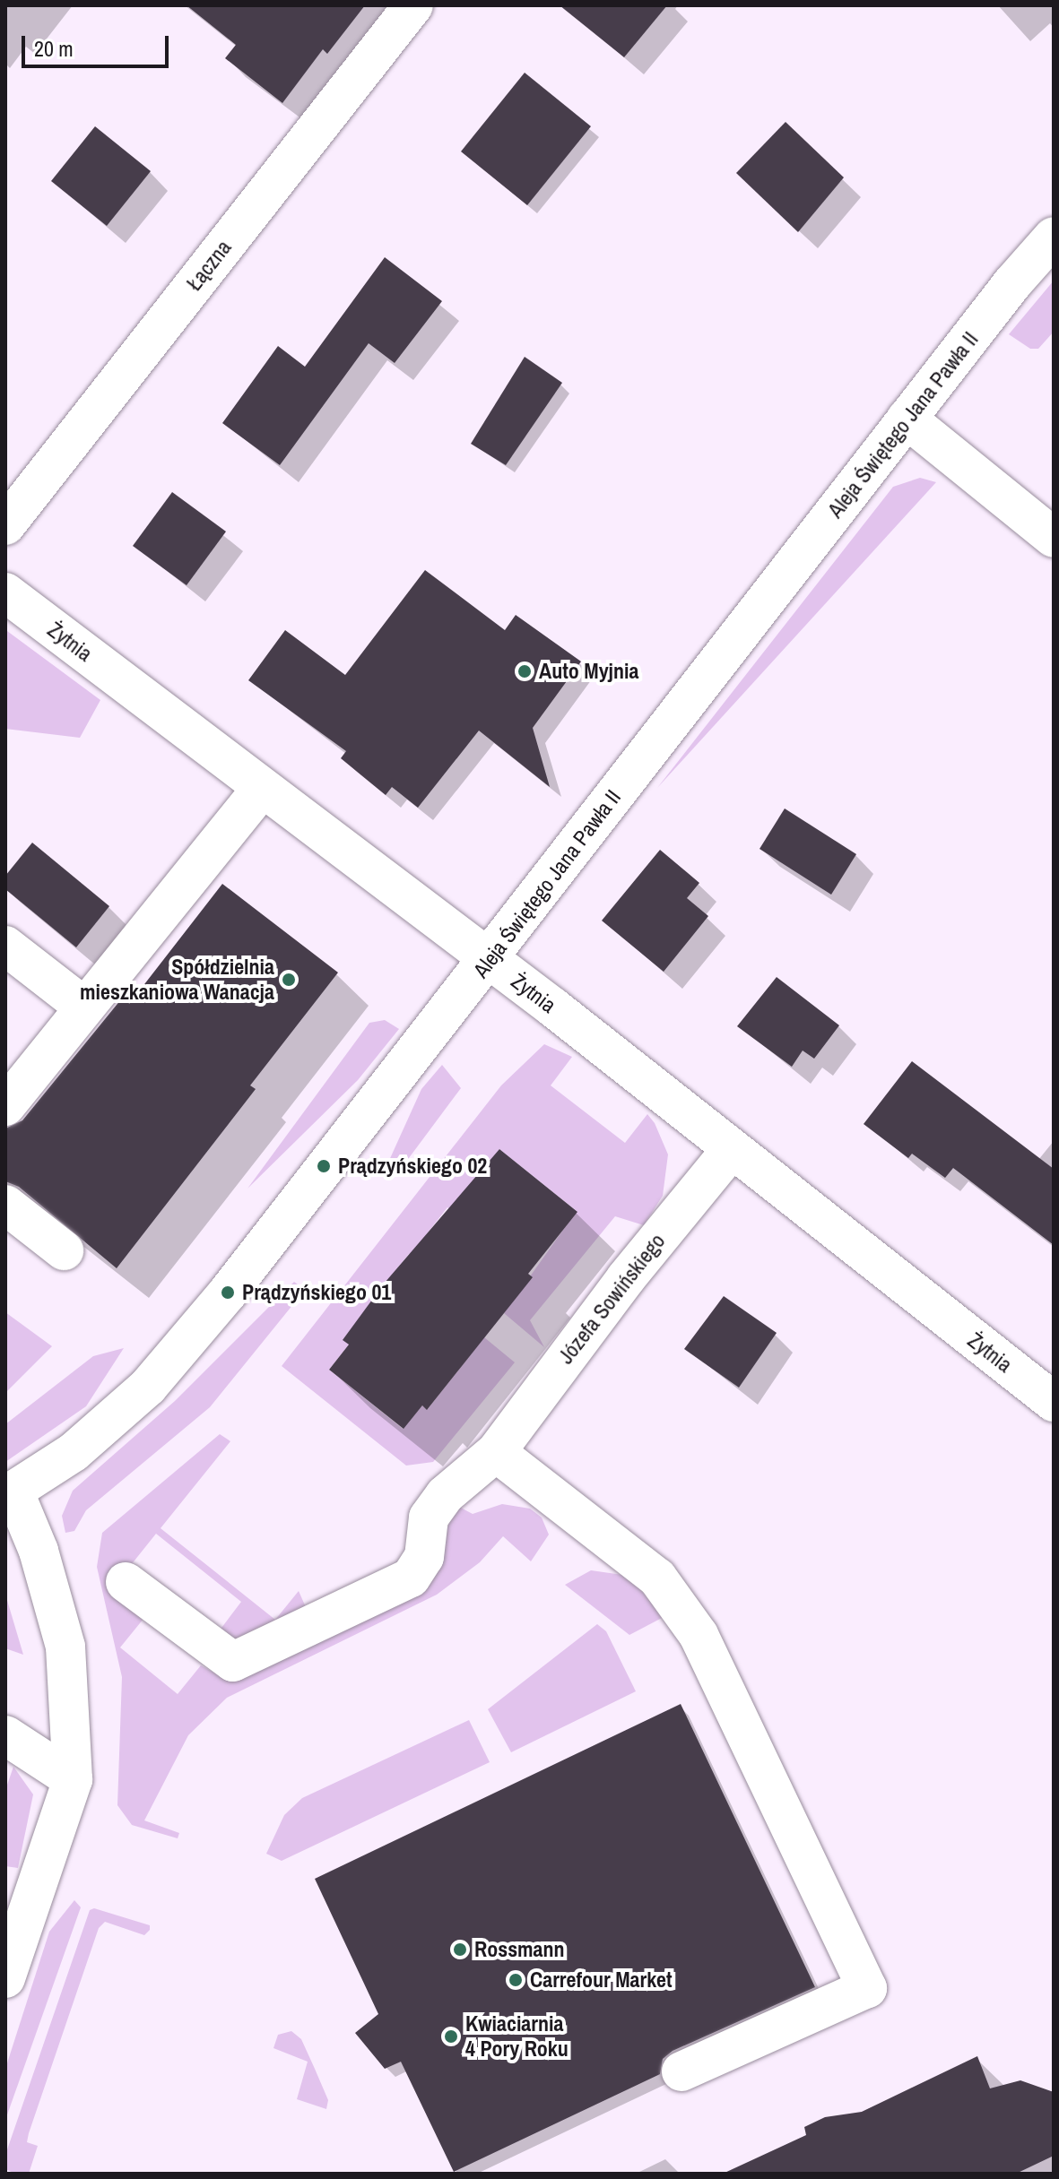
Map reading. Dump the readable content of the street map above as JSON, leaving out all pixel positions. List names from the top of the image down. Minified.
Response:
{"streets":{"street":["Łączna","Aleja Świętego Jana Pawła II","Żytnia","Józefa Sowińskiego"]},"crossings":[["Aleja Świętego Jana Pawła II","Żytnia"],["Żytnia","Józefa Sowińskiego"]],"places":["Auto Myjnia","Spółdzielnia mieszkaniowa Wanacja","Prądzyńskiego 02","Prądzyńskiego 01","Rossmann","Carrefour Market","Kwiaciarnia 4 Pory Roku"],"scale_bar":"20 m"}
